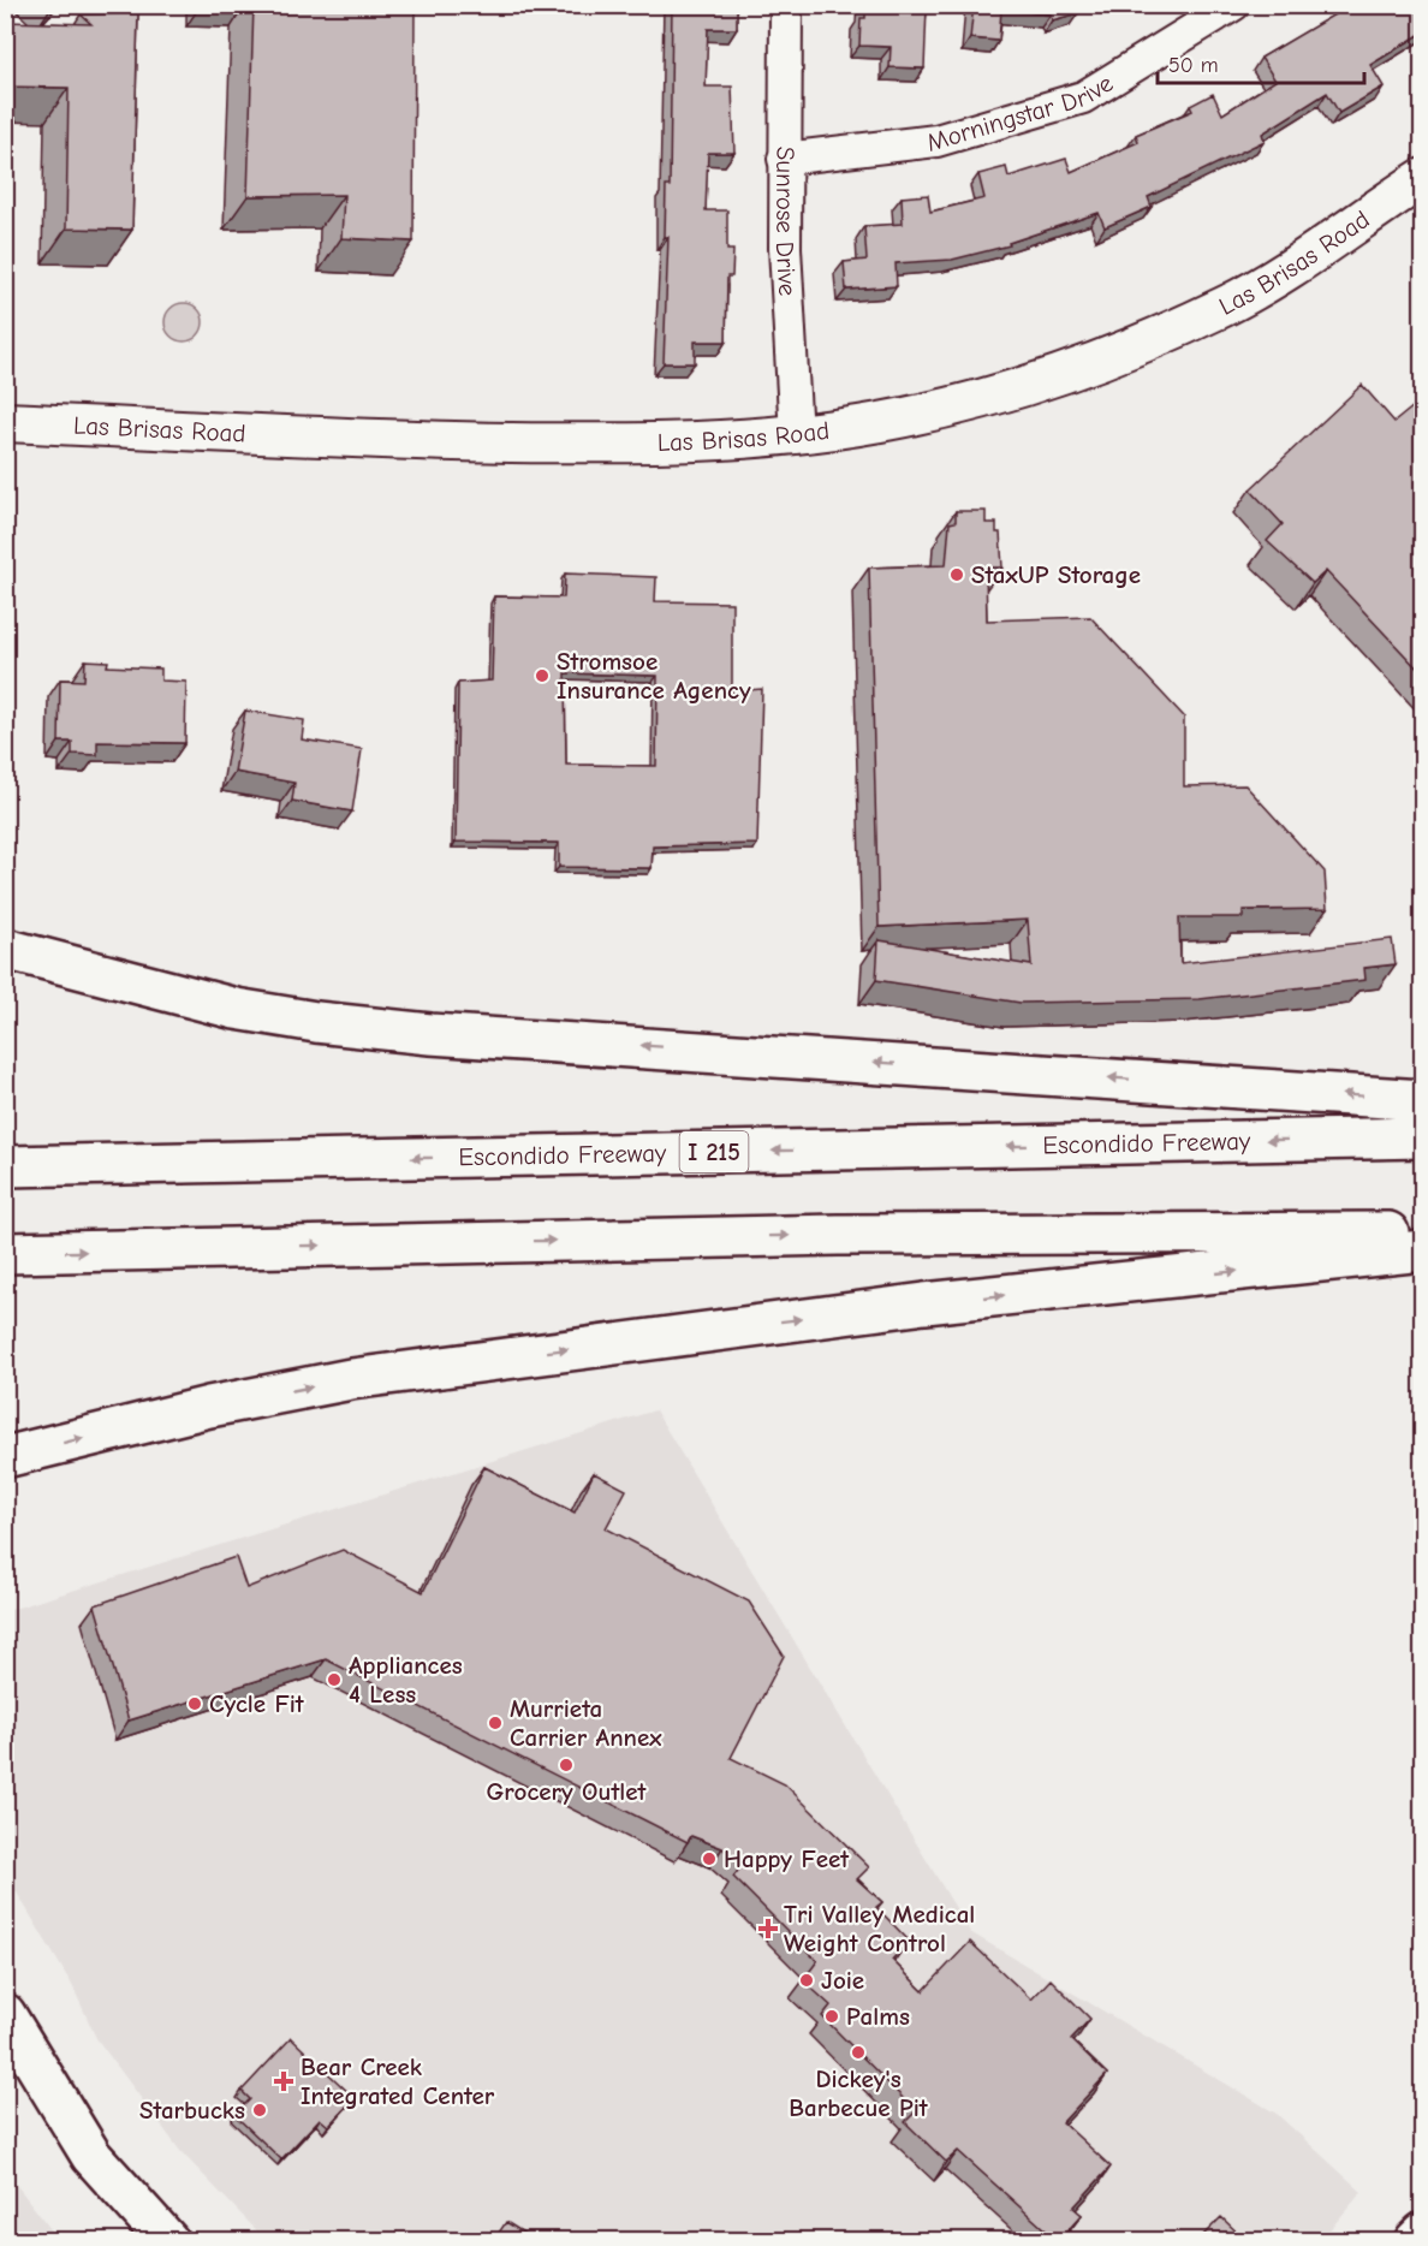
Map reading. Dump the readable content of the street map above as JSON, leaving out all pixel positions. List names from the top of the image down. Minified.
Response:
{"streets":{"main road":["Escondido Freeway","I 215"],"street":["Morningstar Drive","Sunrose Drive","Las Brisas Road"]},"crossings":[["Morningstar Drive","Sunrose Drive"],["Sunrose Drive","Las Brisas Road"]],"places":{"other":["StaxUP Storage","Stromsoe Insurance Agency","Appliances 4 Less","Cycle Fit","Murrieta Carrier Annex","Grocery Outlet","Happy Feet","Joie","Palms","Dickey's Barbecue Pit","Starbucks"],"health":["Tri Valley Medical Weight Control","Bear Creek Integrated Center"]},"scale_bar":"50 m"}
